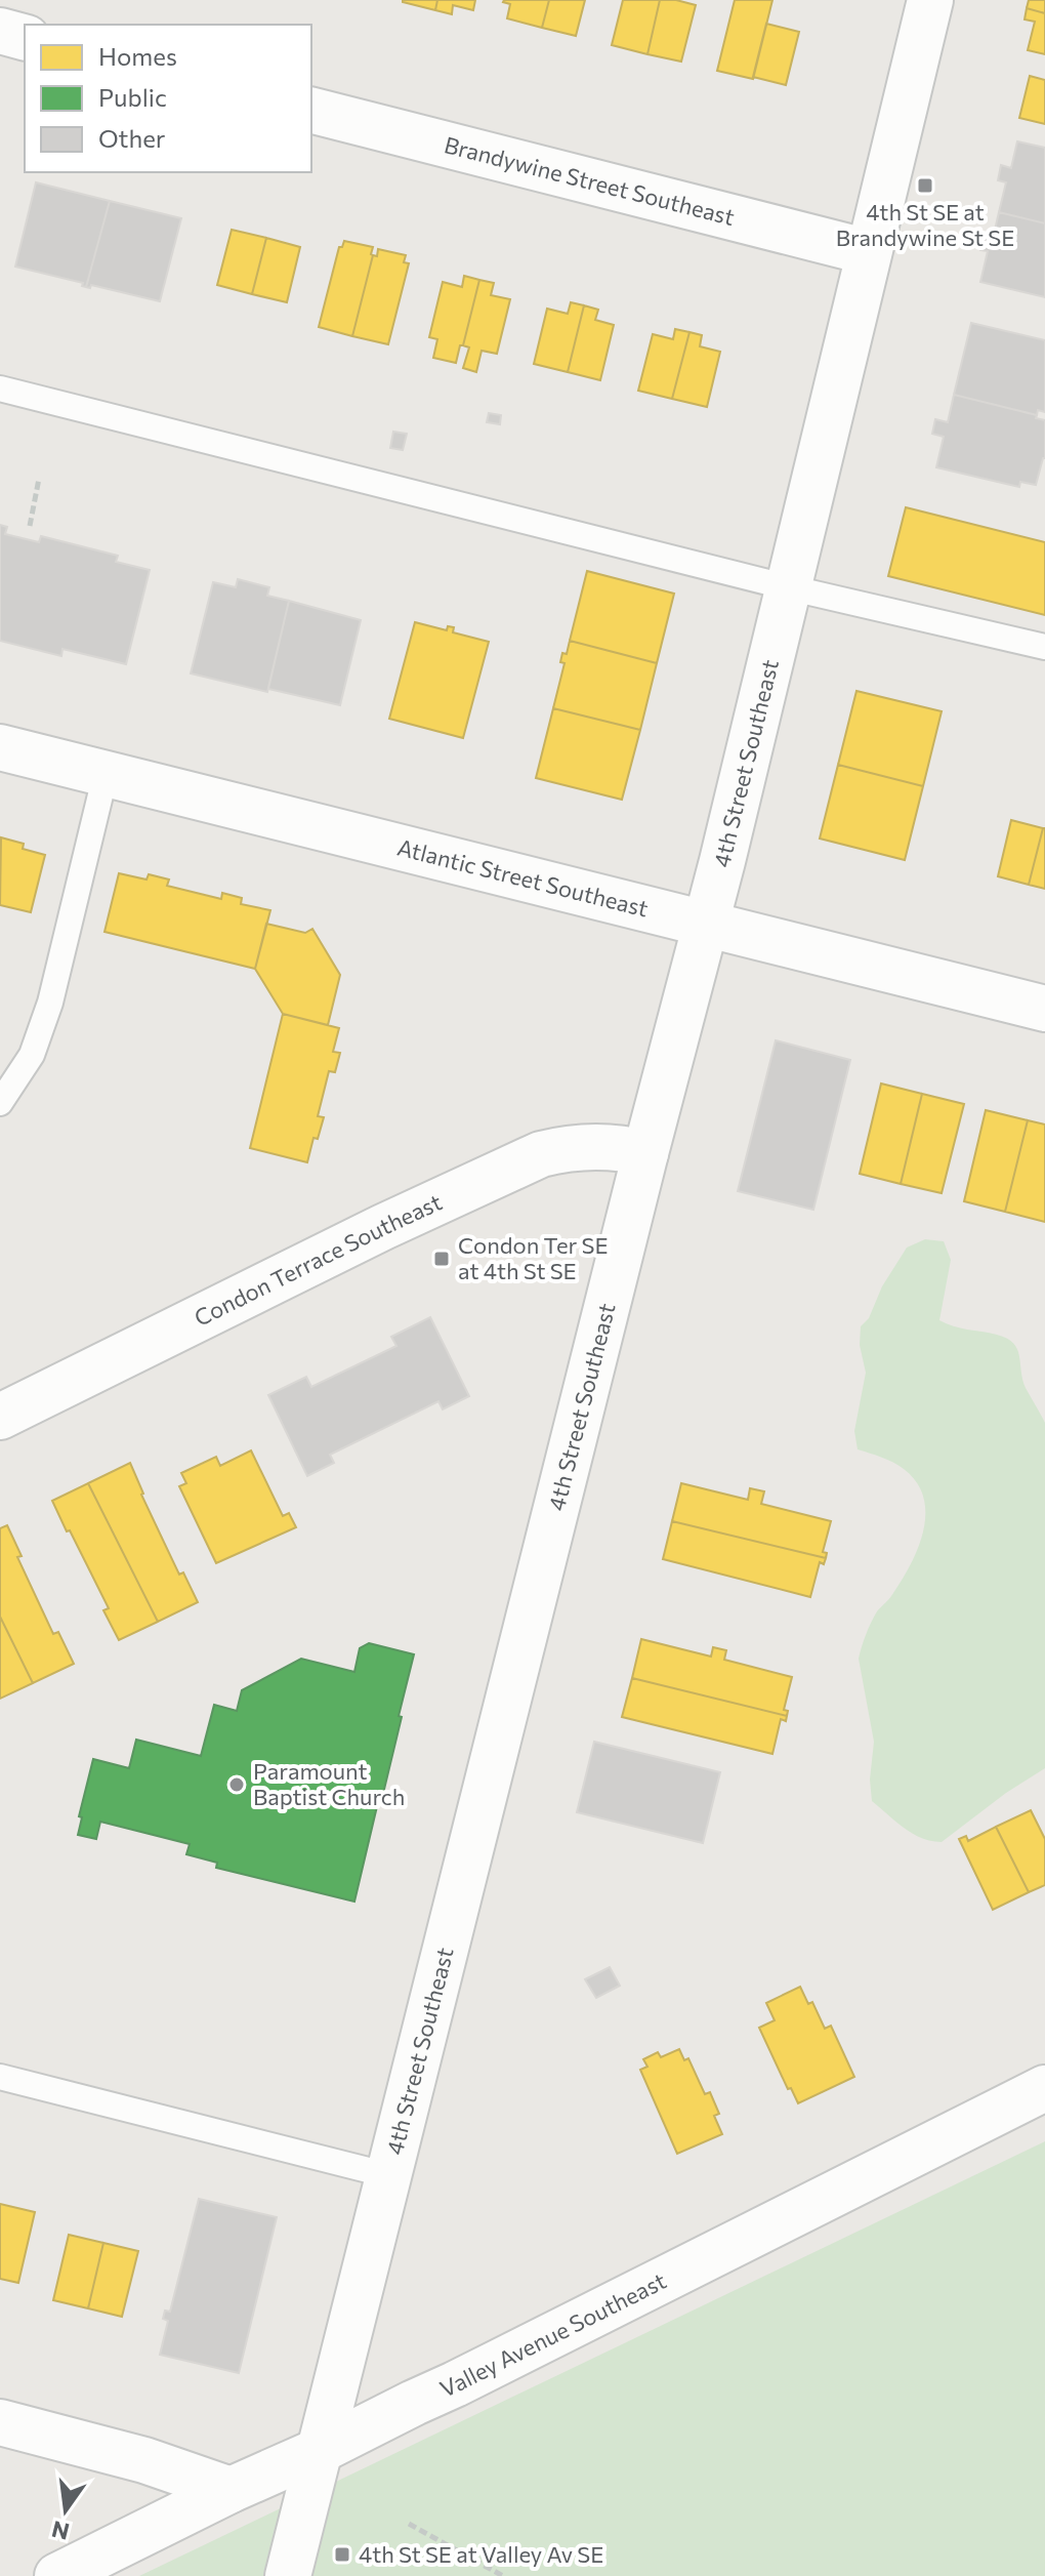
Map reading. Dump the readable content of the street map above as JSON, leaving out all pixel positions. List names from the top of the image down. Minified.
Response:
{"streets":{"street":["Brandywine Street Southeast","4th Street Southeast","Atlantic Street Southeast","Condon Terrace Southeast","Valley Avenue Southeast"]},"crossings":[["Brandywine Street Southeast","4th Street Southeast"],["4th Street Southeast","Atlantic Street Southeast"],["4th Street Southeast","Condon Terrace Southeast"],["4th Street Southeast","Valley Avenue Southeast"]],"places":{"transit":["4th St SE at Brandywine St SE","Condon Ter SE at 4th St SE","4th St SE at Valley Av SE"],"other":["Paramount Baptist Church"]},"legend":["Homes","Public","Other"],"north":"bottom"}
